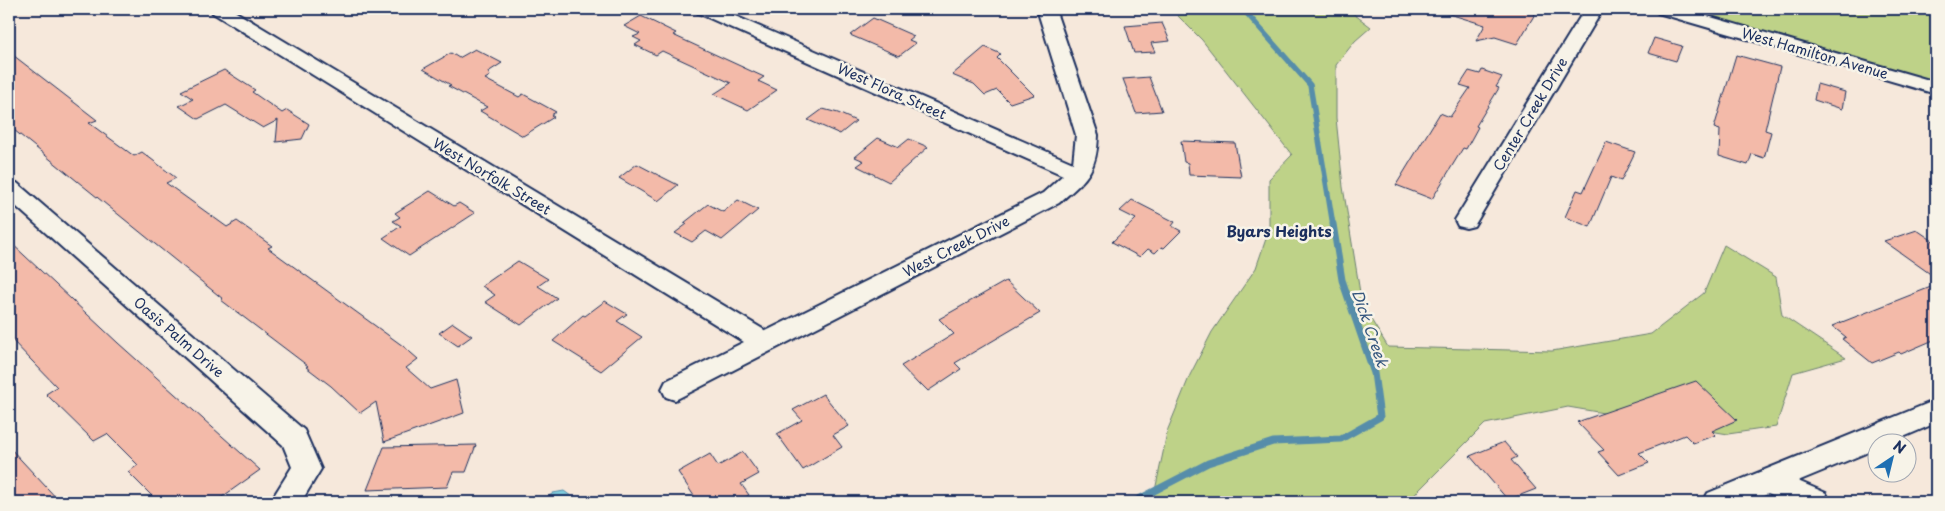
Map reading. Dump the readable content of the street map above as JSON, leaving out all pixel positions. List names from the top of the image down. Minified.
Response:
{"streets":{"street":["West Hamilton Avenue","West Flora Street","Center Creek Drive","West Norfolk Street","West Creek Drive","Oasis Palm Drive"]},"crossings":[["West Flora Street","West Creek Drive"],["West Norfolk Street","West Creek Drive"]],"districts":["Byars Heights"],"water":["Dick Creek"],"north":"top right"}
